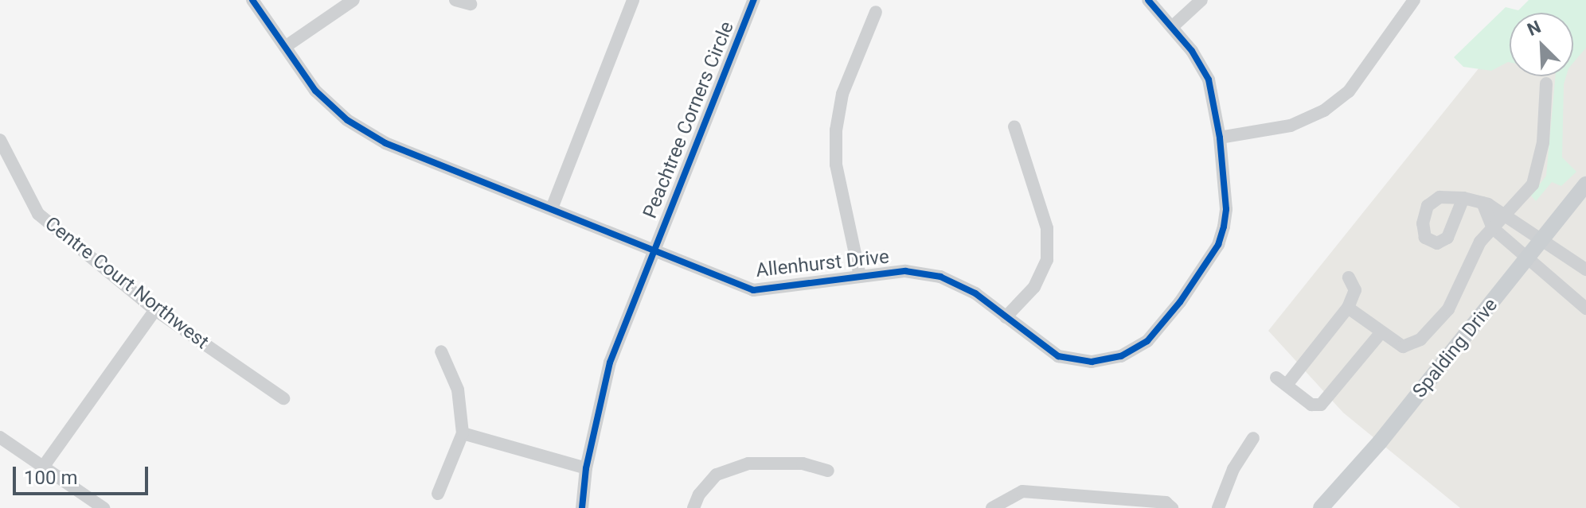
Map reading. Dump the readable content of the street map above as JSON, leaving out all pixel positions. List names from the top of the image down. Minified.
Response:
{"streets":{"main road":["Spalding Drive"],"street":["Peachtree Corners Circle","Allenhurst Drive","Centre Court Northwest"]},"crossings":[["Peachtree Corners Circle","Allenhurst Drive"]],"scale_bar":"100 m","north":"top left"}
